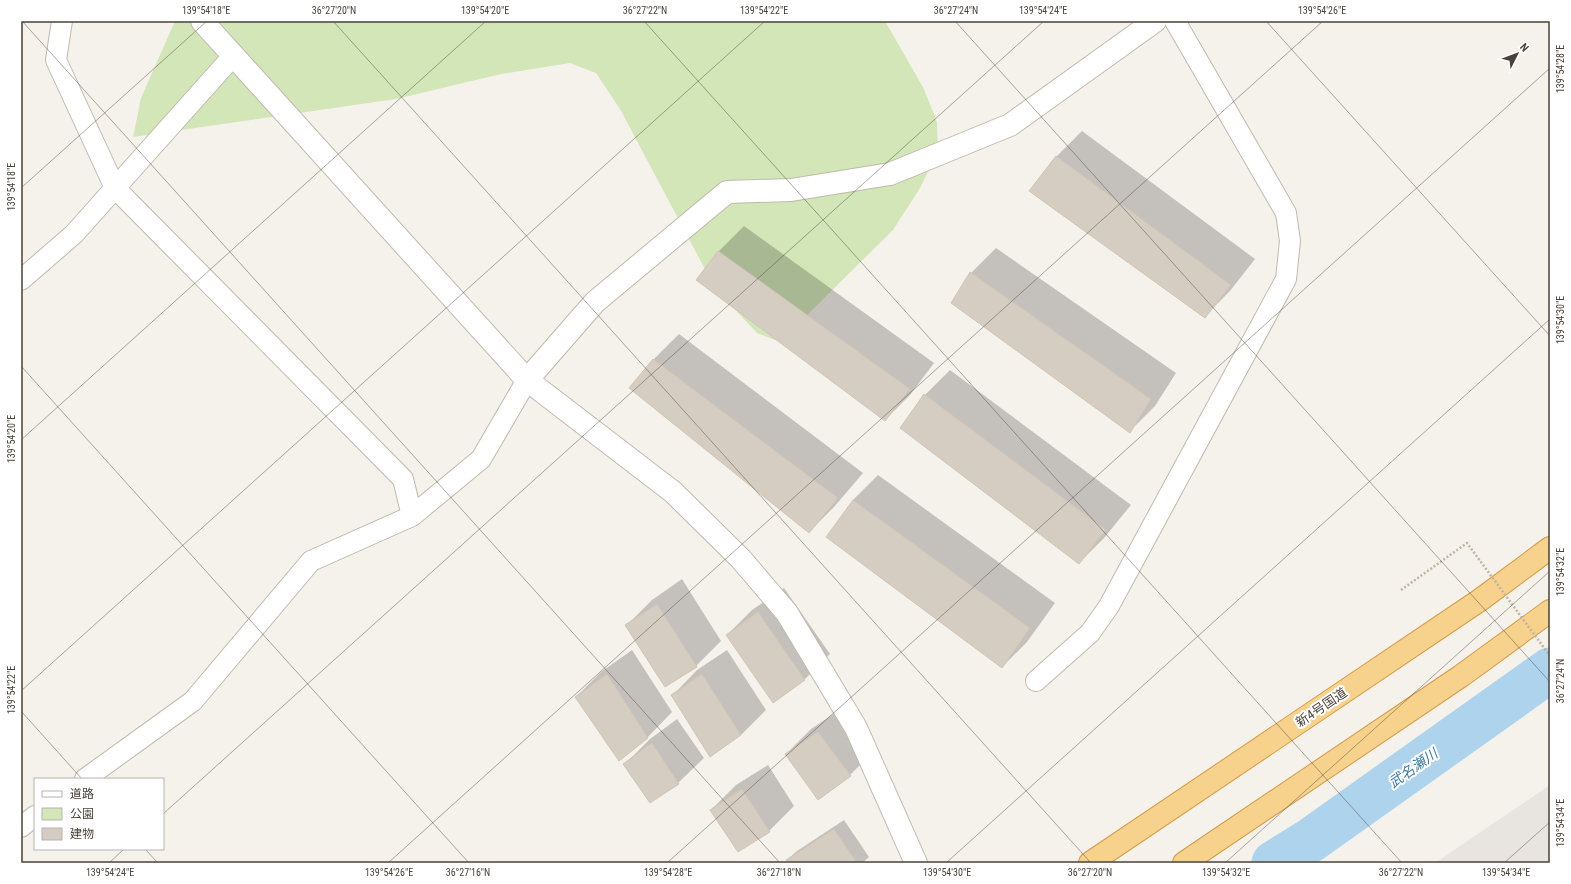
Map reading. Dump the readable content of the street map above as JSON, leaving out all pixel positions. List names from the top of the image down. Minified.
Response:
{"streets":{"highway":["新4号国道"]},"water":["武名瀬川"],"legend":["道路","公園","建物"],"north":"top right","coordinates":["139°54'18\"E","36°27'20\"N","139°54'20\"E","36°27'22\"N","139°54'22\"E","36°27'24\"N","139°54'24\"E","139°54'26\"E","139°54'28\"E","139°54'30\"E","139°54'32\"E","139°54'34\"E","36°27'16\"N","36°27'18\"N"]}
